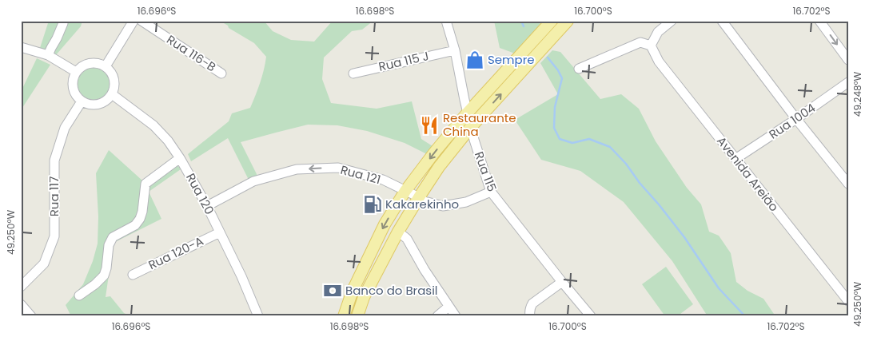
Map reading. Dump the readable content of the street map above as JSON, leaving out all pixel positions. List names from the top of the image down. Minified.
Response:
{"streets":{"street":["Rua 116-B","Rua 115 J","Rua 1004","Rua 115","Avenida Areião","Rua 121","Rua 120","Rua 117","Rua 120-A"]},"crossings":[["Rua 115 J","Rua 115"],["Rua 1004","Avenida Areião"],["Rua 115","Rua 121"],["Rua 121","Rua 120"],["Rua 120","Rua 117"],["Rua 120","Rua 120-A"]],"one_way":["Rua 121"],"places":{"shop":["Sempre"],"restaurant":["Restaurante China"],"fuel station":["Kakarekinho"],"bank":["Banco do Brasil"]},"coordinates":["16.696°S","16.698°S","16.700°S","16.702°S","49.248°W","49.250°W"]}
